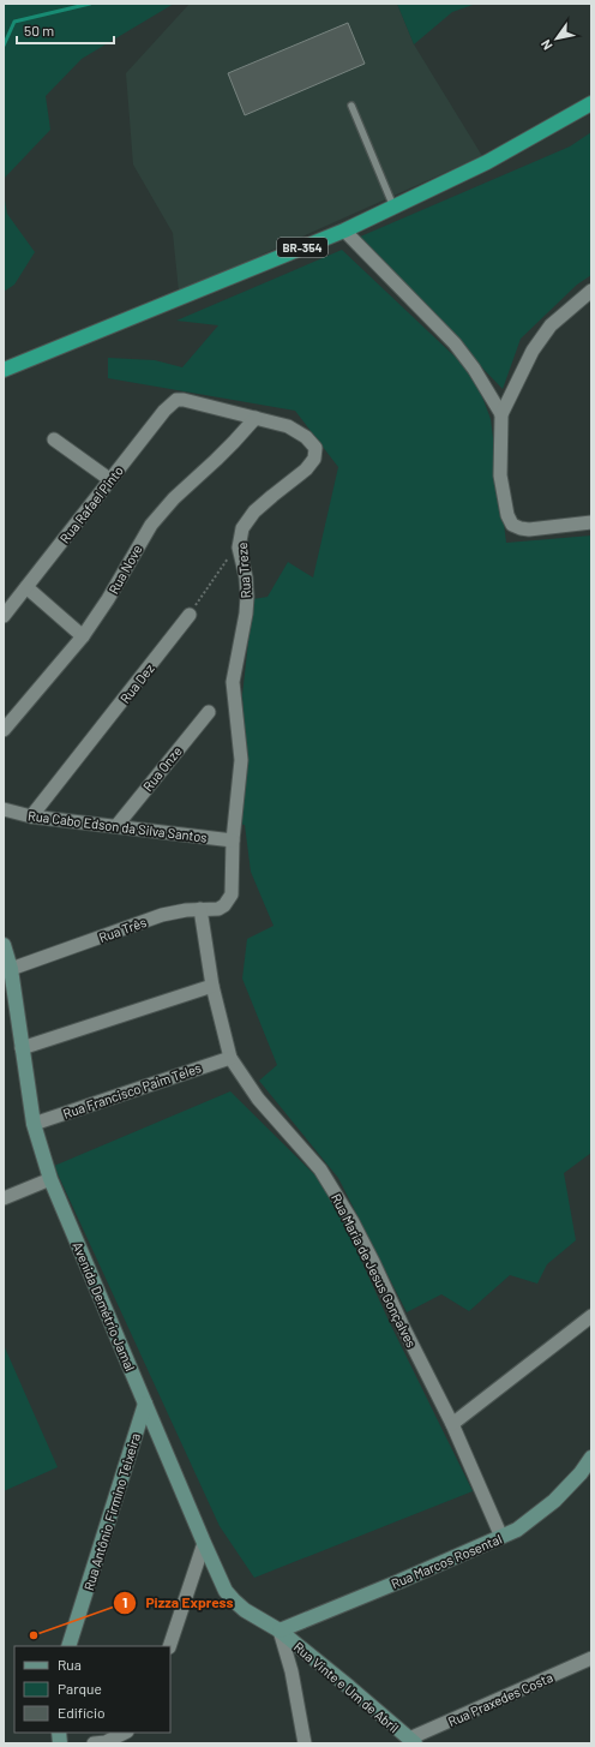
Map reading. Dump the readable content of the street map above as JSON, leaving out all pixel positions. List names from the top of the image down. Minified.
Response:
{"streets":{"highway":["BR-354"],"street":["Rua Rafael Pinto","Rua Nove","Rua Treze","Rua Dez","Rua Onze","Rua Cabo Edson da Silva Santos","Rua Três","Rua Francisco Paim Teles","Rua Maria de Jesus Gonçalves","Avenida Demétrio Jamal","Rua Antônio Firmino Teixeira","Rua Marcos Rosental","Rua Vinte e Um de Abril","Rua Praxedes Costa"]},"crossings":[["Rua Rafael Pinto","Rua Treze"],["Rua Nove","Rua Treze"],["Rua Treze","Rua Cabo Edson da Silva Santos"],["Rua Treze","Rua Três"],["Rua Dez","Rua Cabo Edson da Silva Santos"],["Rua Onze","Rua Cabo Edson da Silva Santos"],["Rua Três","Rua Maria de Jesus Gonçalves"],["Rua Três","Avenida Demétrio Jamal"],["Rua Francisco Paim Teles","Rua Maria de Jesus Gonçalves"],["Rua Francisco Paim Teles","Avenida Demétrio Jamal"],["Rua Maria de Jesus Gonçalves","Rua Marcos Rosental"],["Avenida Demétrio Jamal","Rua Antônio Firmino Teixeira"],["Avenida Demétrio Jamal","Rua Marcos Rosental"],["Avenida Demétrio Jamal","Rua Vinte e Um de Abril"],["Rua Marcos Rosental","Rua Vinte e Um de Abril"],["Rua Vinte e Um de Abril","Rua Praxedes Costa"]],"places":["Pizza Express"],"legend":["Rua","Parque","Edifício"],"scale_bar":"50 m","north":"bottom left"}
